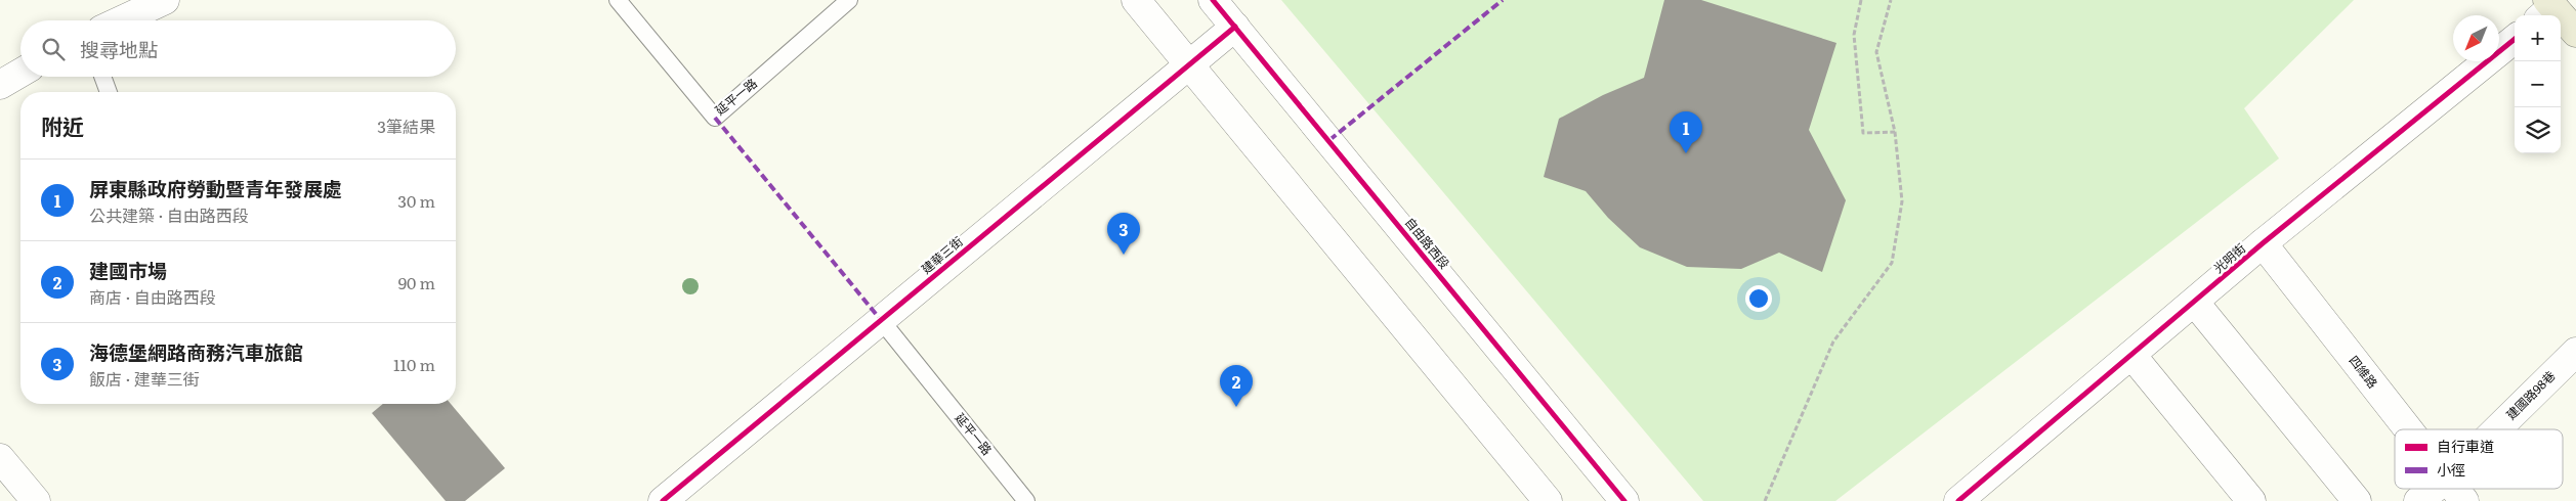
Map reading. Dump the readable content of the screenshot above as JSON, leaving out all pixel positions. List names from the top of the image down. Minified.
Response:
{"streets":{"street":["自由路西段","建華三街","光明街","四維路","建國路98巷"],"lane":["延平一路"]},"crossings":[["延平一路","建華三街"],["自由路西段","建華三街"],["光明街","四維路"]],"legend":["自行車道","小徑"],"north":"bottom left","page":{"map_buttons":["+","−"],"search":"搜尋地點","heading":["附近","3筆結果"],"pins":["1","3","2"],"list":[{"mark":"1","name":"屏東縣政府勞動暨青年發展處","note":"公共建築 · 自由路西段","value":"30 m"},{"mark":"2","name":"建國市場","note":"商店 · 自由路西段","value":"90 m"},{"mark":"3","name":"海德堡網路商務汽車旅館","note":"飯店 · 建華三街","value":"110 m"}]}}
